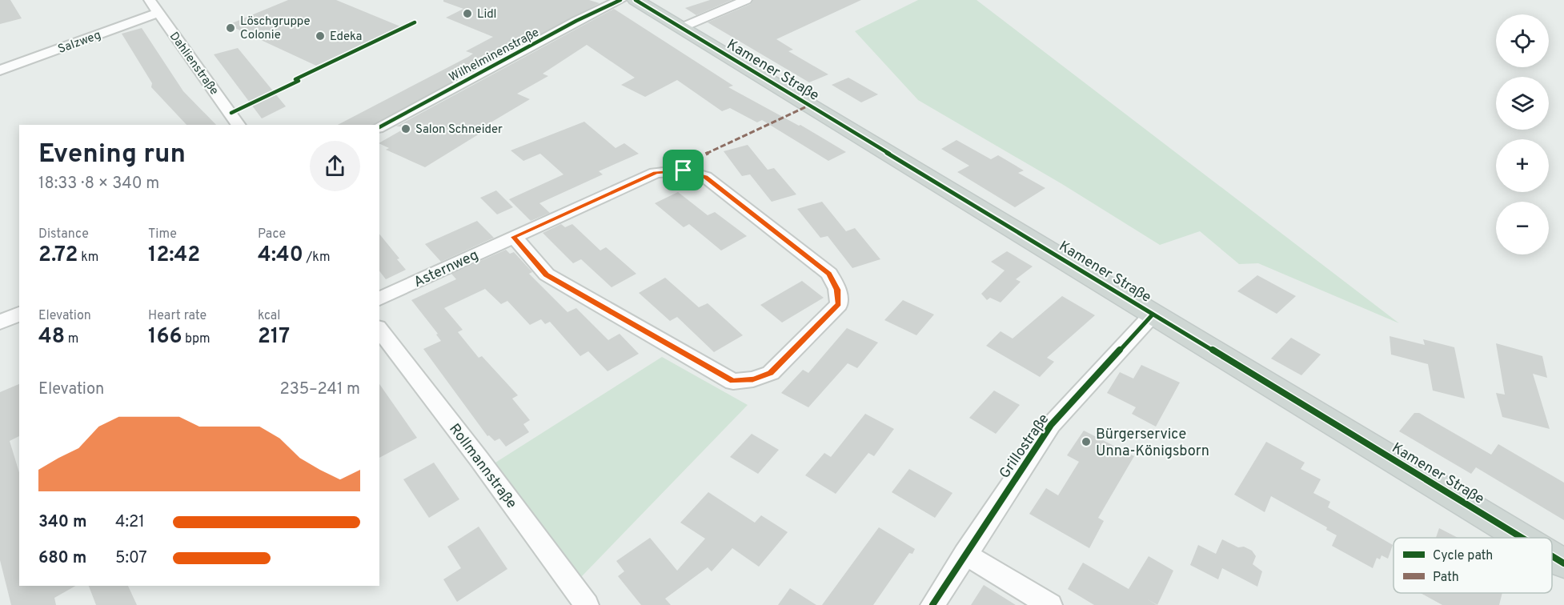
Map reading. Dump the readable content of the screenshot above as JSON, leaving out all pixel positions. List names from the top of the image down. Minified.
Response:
{"streets":{"main road":["Kamener Straße"],"street":["Salzweg","Wilhelminenstraße","Dahlienstraße","Asternweg","Grillostraße","Rollmannstraße"]},"crossings":[["Salzweg","Dahlienstraße"],["Kamener Straße","Grillostraße"]],"places":["Lidl","Löschgruppe Colonie","Edeka","Salon Schneider","Bürgerservice Unna-Königsborn"],"legend":["Cycle path","Path"],"page":{"map_buttons":["+","−"],"heading":["Evening run","18:33 · 8 × 340 m"],"stats":[["Distance","2.72 km"],["Time","12:42"],["Pace","4:40 /km"],["Elevation","48 m"],["Heart rate","166 bpm"],["kcal","217"]],"chart":["Elevation","235–241 m"],"list":[{"name":"340 m","note":"4:21"},{"name":"680 m","note":"5:07"}]}}
